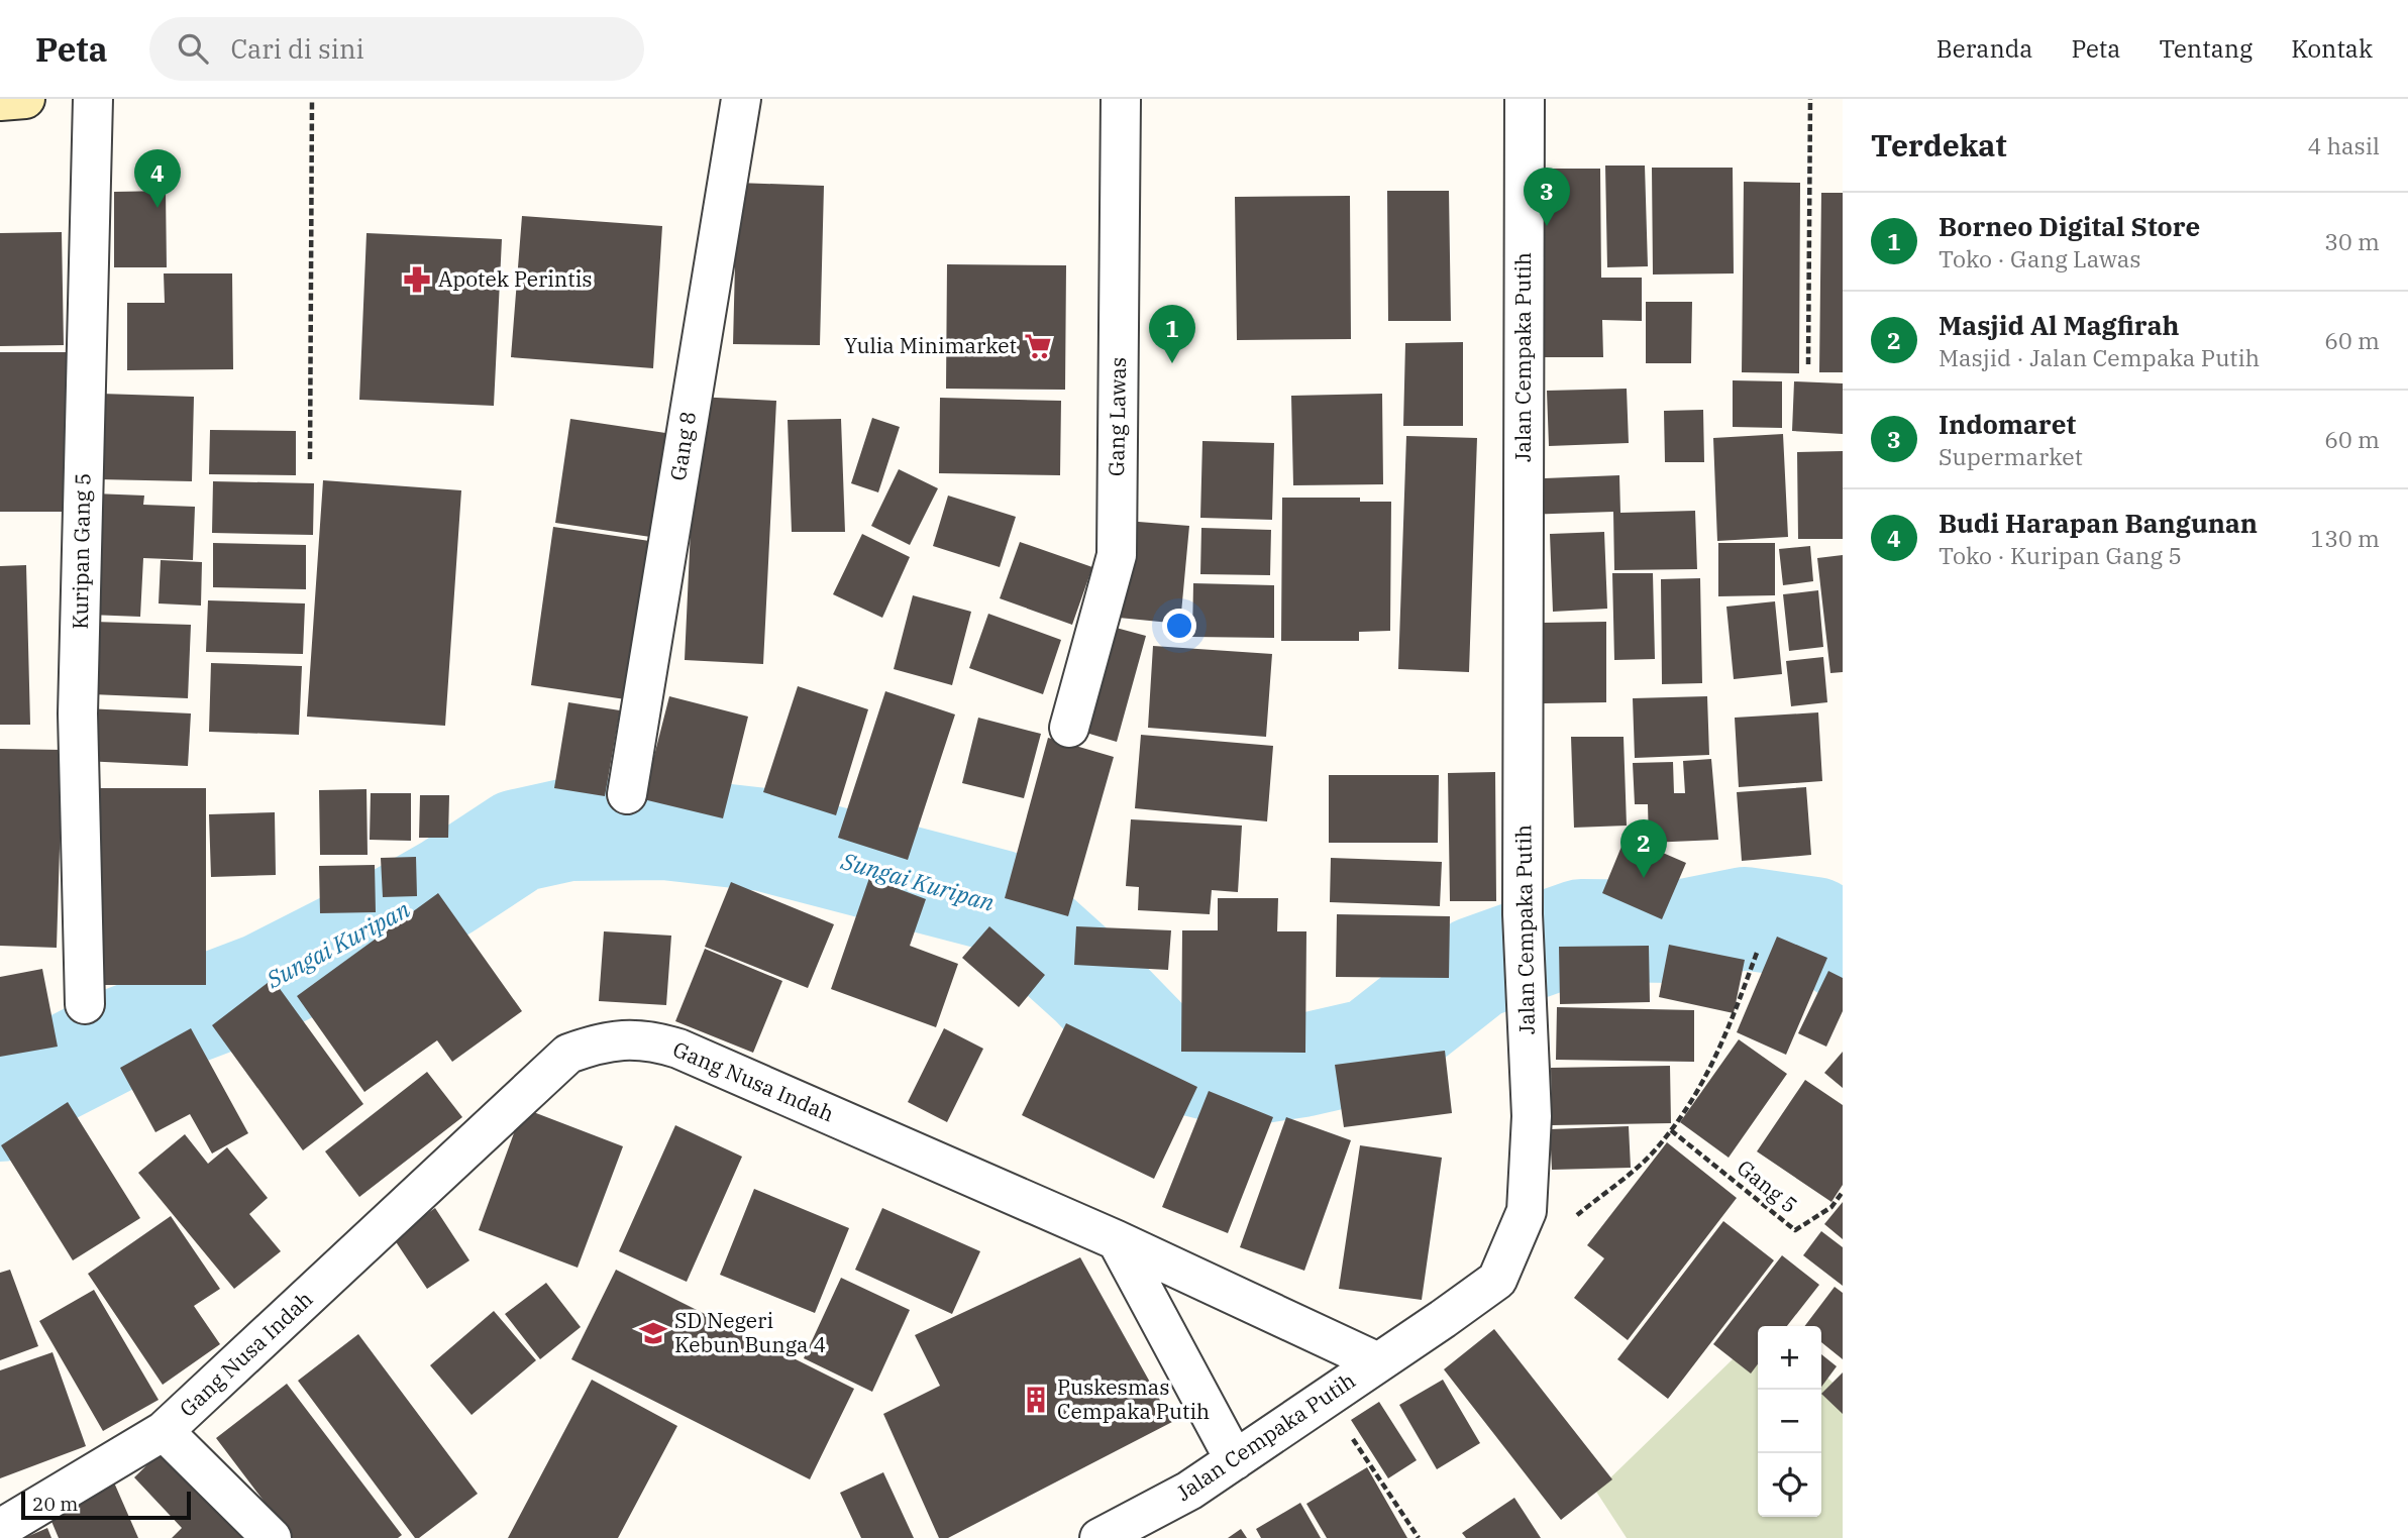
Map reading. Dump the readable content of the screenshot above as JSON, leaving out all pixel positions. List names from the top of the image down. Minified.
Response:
{"streets":{"street":["Jalan Cempaka Putih","Gang Lawas","Gang 8","Kuripan Gang 5","Gang Nusa Indah"],"path":["Gang 5"]},"crossings":[["Jalan Cempaka Putih","Gang Nusa Indah"]],"water":["Sungai Kuripan"],"places":{"pharmacy":["Apotek Perintis"],"supermarket":["Yulia Minimarket"],"school or university":["SD Negeri Kebun Bunga 4"],"building":["Puskesmas Cempaka Putih"]},"scale_bar":"20 m","page":{"header":"Peta","search":"Cari di sini","nav":["Beranda","Peta","Tentang","Kontak"],"heading":["Terdekat","4 hasil"],"pins":["4","3","1","2"],"list":[{"mark":"1","name":"Borneo Digital Store","note":"Toko · Gang Lawas","value":"30 m"},{"mark":"2","name":"Masjid Al Magfirah","note":"Masjid · Jalan Cempaka Putih","value":"60 m"},{"mark":"3","name":"Indomaret","note":"Supermarket","value":"60 m"},{"mark":"4","name":"Budi Harapan Bangunan","note":"Toko · Kuripan Gang 5","value":"130 m"}],"map_buttons":["+","−"],"scale":"20 m"}}
